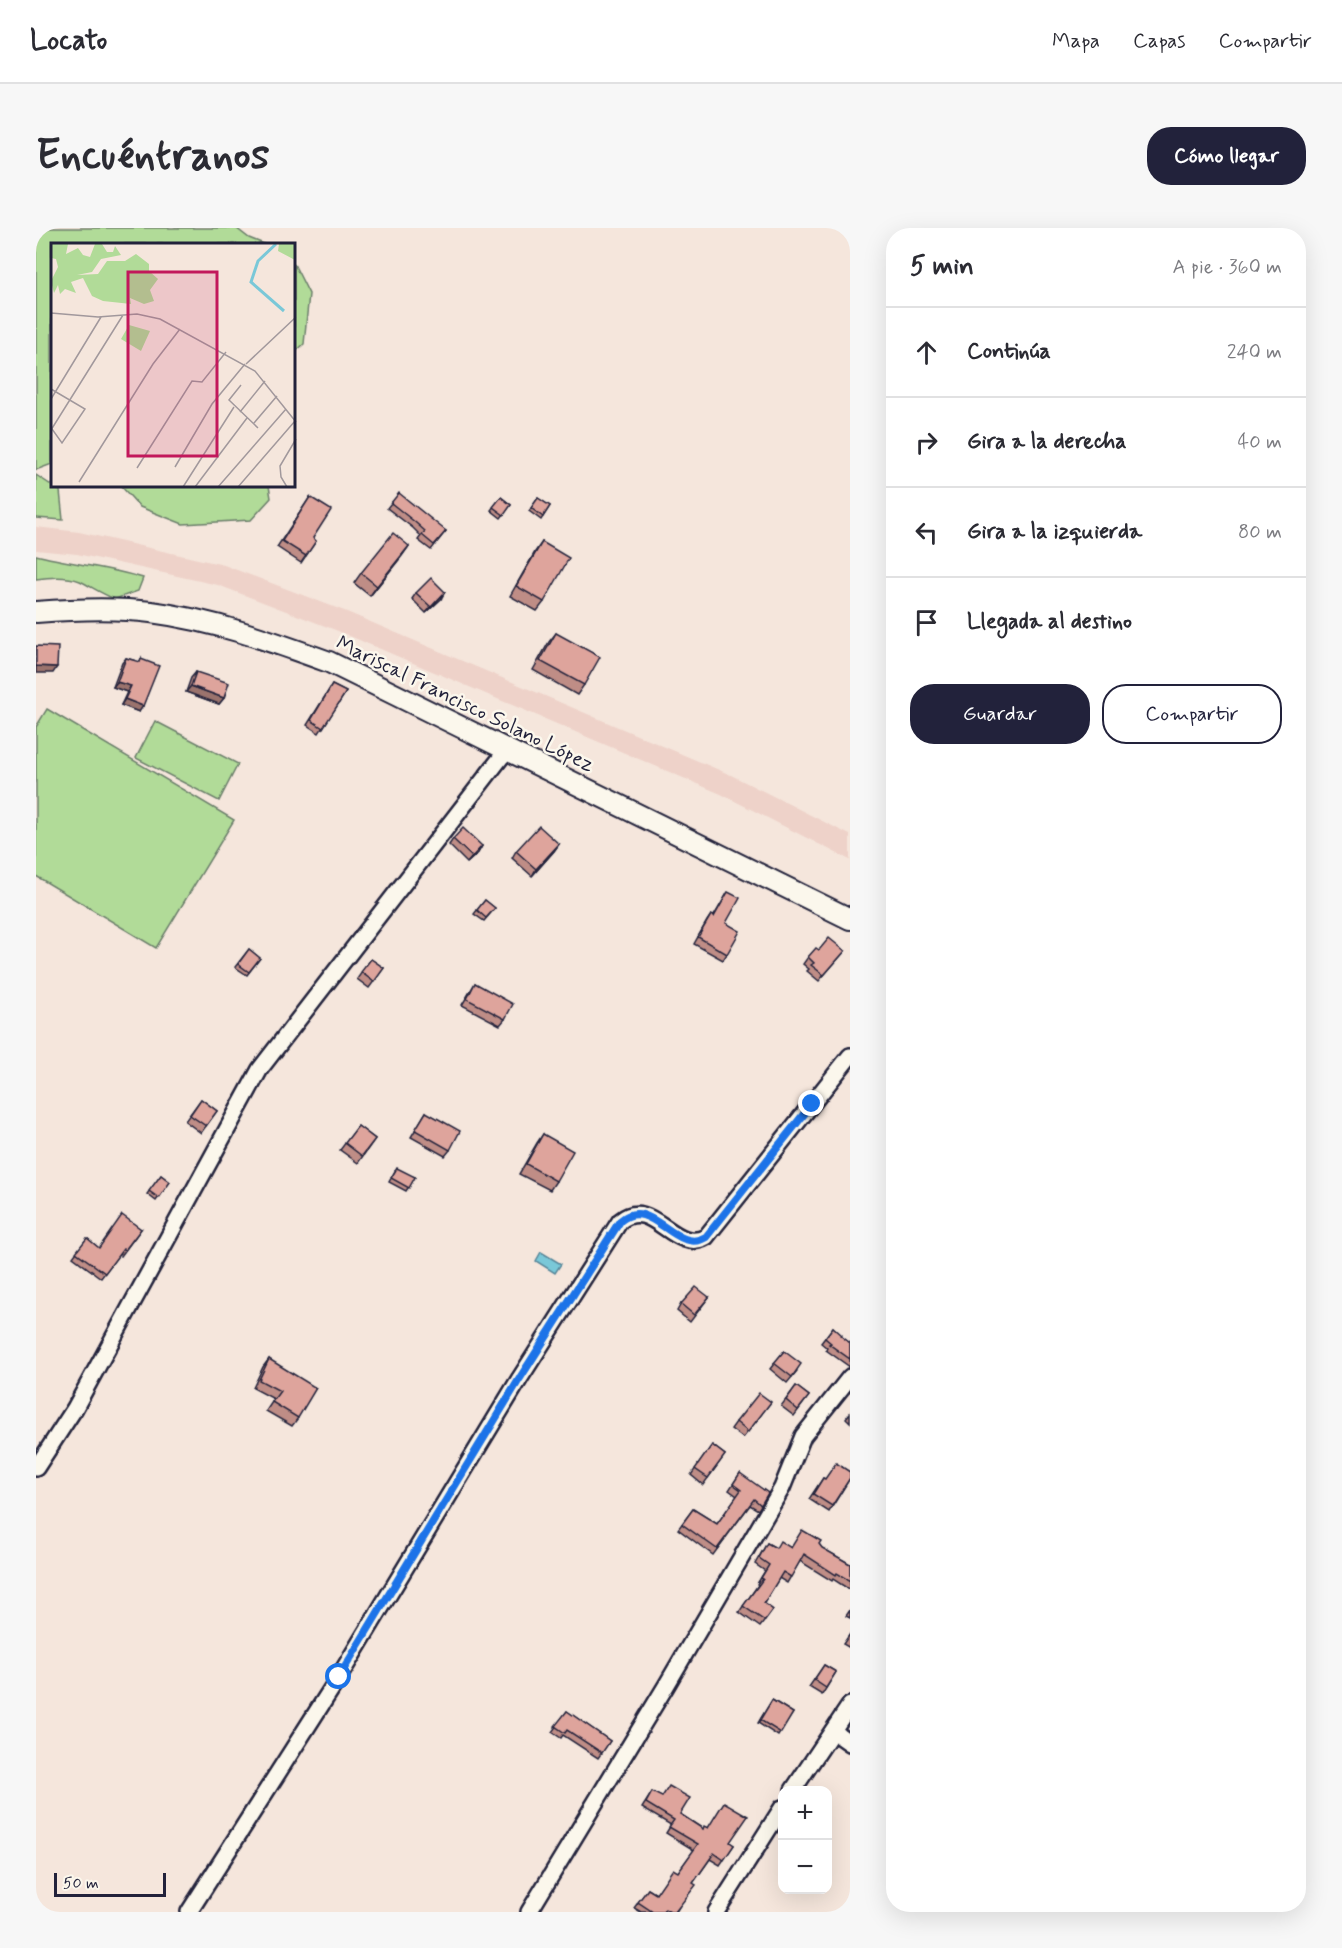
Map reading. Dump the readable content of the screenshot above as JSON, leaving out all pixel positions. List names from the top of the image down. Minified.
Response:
{"streets":{"street":["Mariscal Francisco Solano López"]},"scale_bar":"50 m","page":{"header":"Locato","nav":["Mapa","Capas","Compartir"],"buttons":["Cómo llegar",["Guardar","Compartir"]],"title":"Encuéntranos","heading":["5 min","A pie · 360 m"],"list":[["Continúa","240 m"],["Gira a la derecha","40 m"],["Gira a la izquierda","80 m"],"Llegada al destino"],"map_buttons":["+","−"],"scale":"50 m"}}
